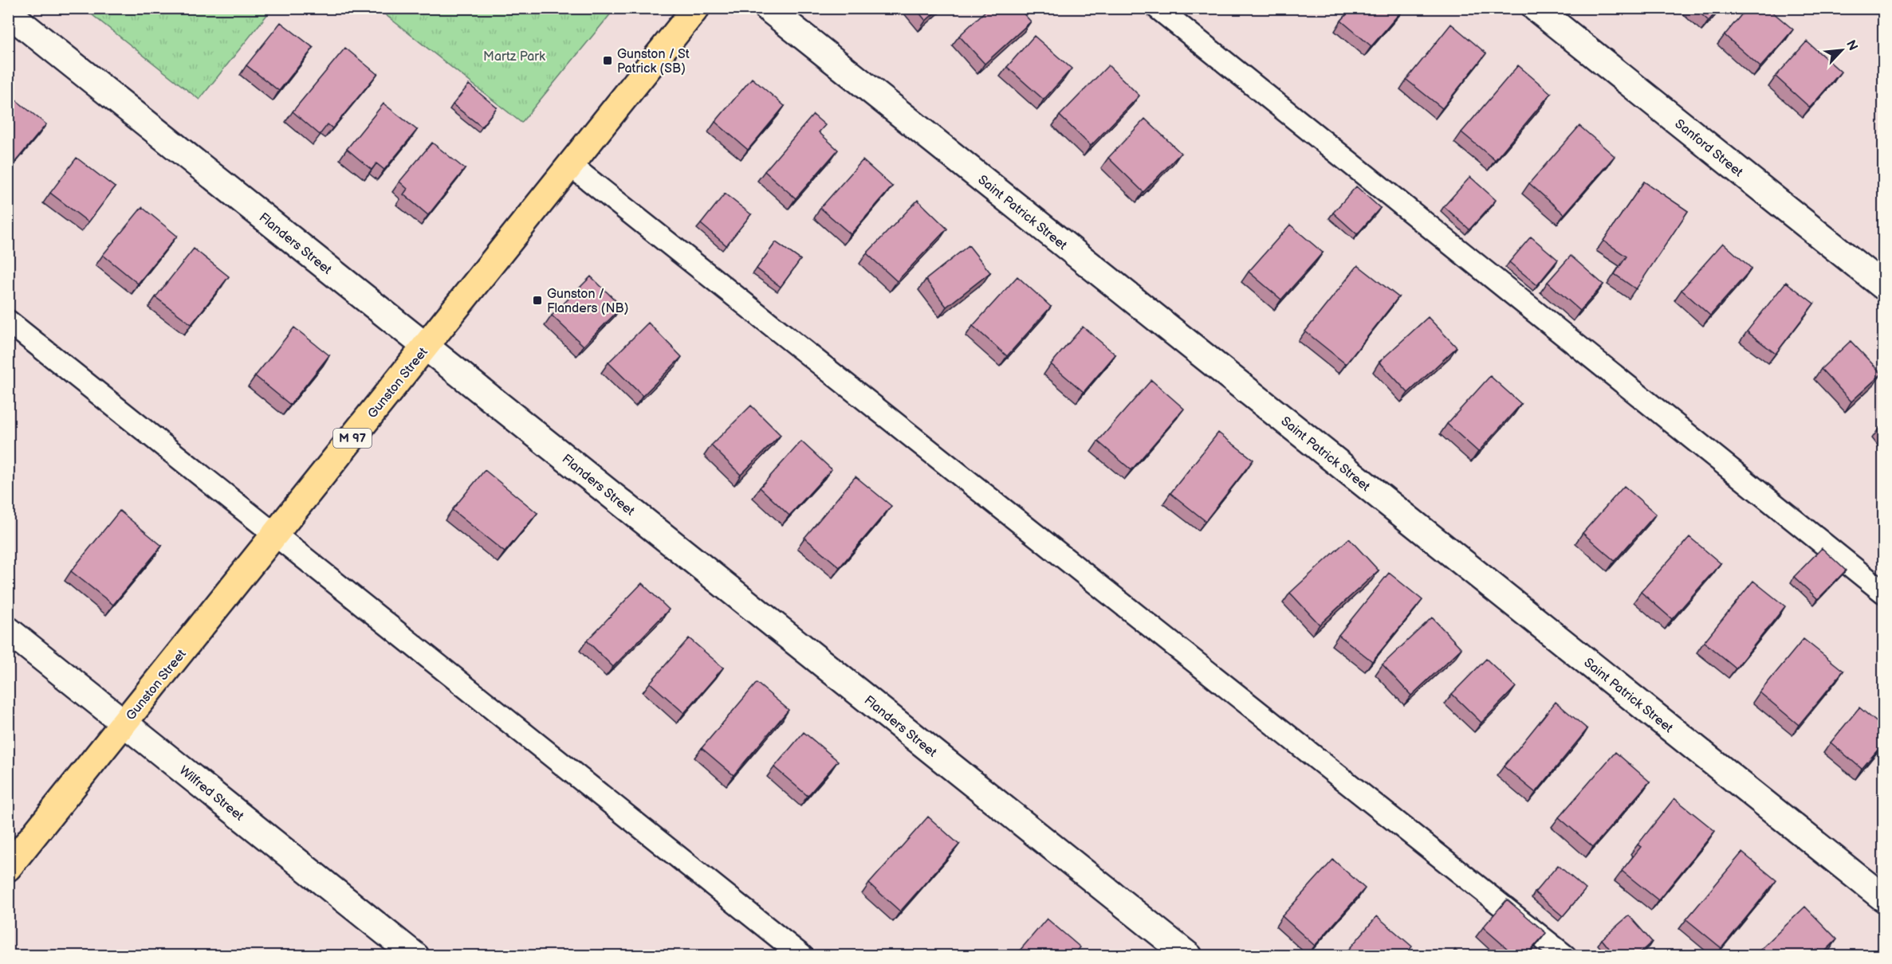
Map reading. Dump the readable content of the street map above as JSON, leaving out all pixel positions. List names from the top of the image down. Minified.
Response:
{"streets":{"main road":["Gunston Street","M 97"],"street":["Sanford Street","Saint Patrick Street","Flanders Street","Wilfred Street"]},"crossings":[["Flanders Street","Gunston Street"],["Gunston Street","Wilfred Street"]],"parks":["Martz Park"],"places":{"transit":["Gunston / St Patrick (SB)","Gunston / Flanders (NB)"]},"north":"top right"}
